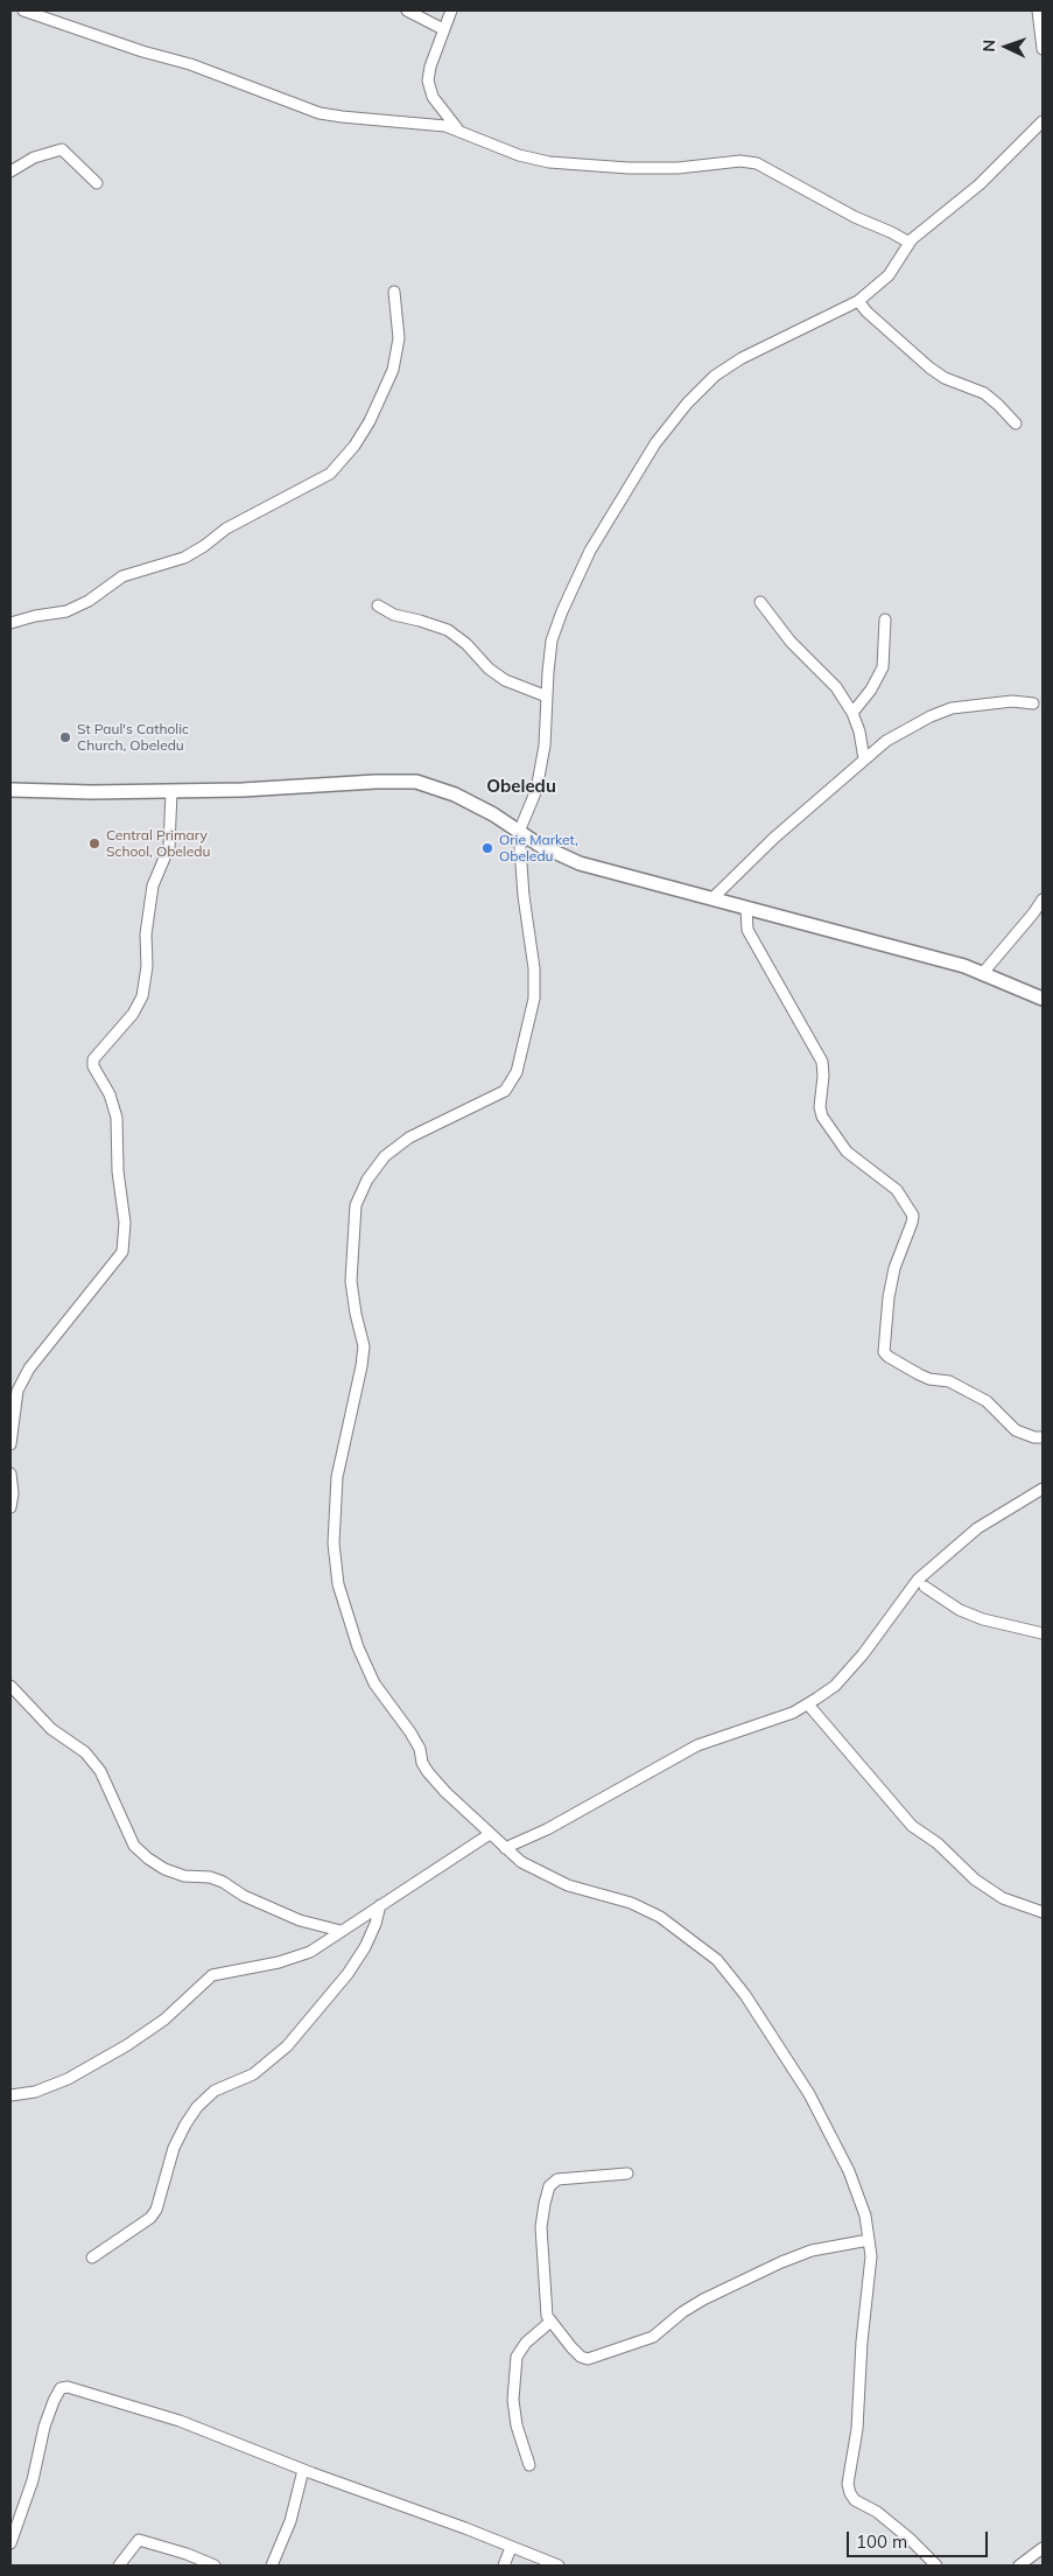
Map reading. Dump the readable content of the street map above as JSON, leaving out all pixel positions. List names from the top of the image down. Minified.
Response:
{"districts":["Obeledu"],"places":["St Paul's Catholic Church, Obeledu","Central Primary School, Obeledu","Orie Market, Obeledu"],"scale_bar":"100 m","north":"left"}
